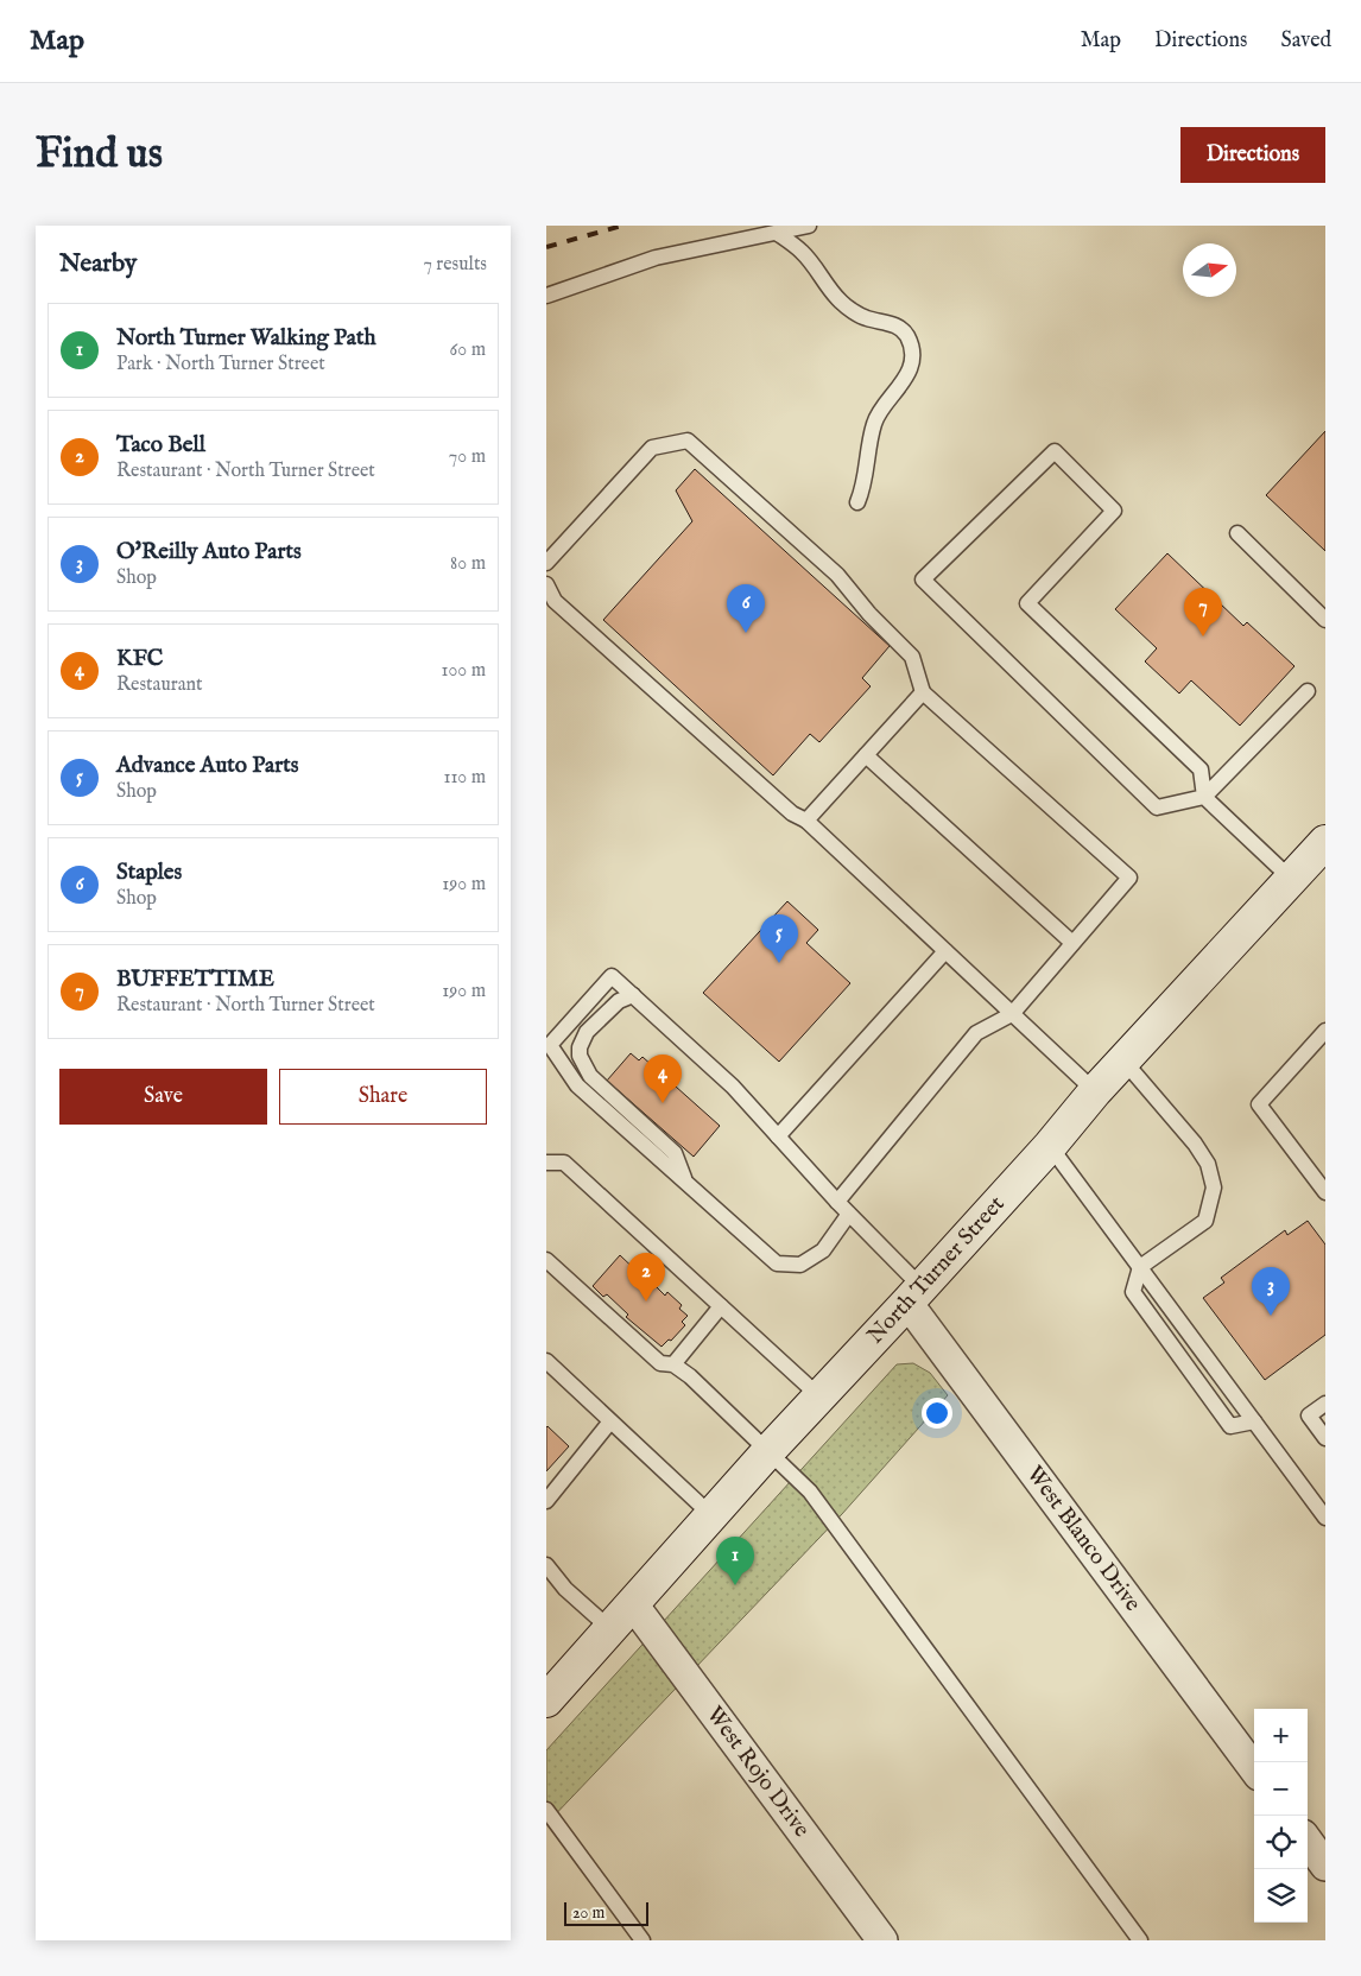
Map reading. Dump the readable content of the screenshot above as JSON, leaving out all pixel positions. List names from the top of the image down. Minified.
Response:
{"streets":{"main road":["North Turner Street"],"street":["West Blanco Drive","West Rojo Drive"]},"crossings":[["North Turner Street","West Blanco Drive"],["North Turner Street","West Rojo Drive"]],"scale_bar":"20 m","north":"right","page":{"header":"Map","nav":["Map","Directions","Saved"],"buttons":["Directions",["Save","Share"]],"title":"Find us","heading":["Nearby","7 results"],"list":[{"mark":"1","name":"North Turner Walking Path","note":"Park · North Turner Street","value":"60 m"},{"mark":"2","name":"Taco Bell","note":"Restaurant · North Turner Street","value":"70 m"},{"mark":"3","name":"O'Reilly Auto Parts","note":"Shop","value":"80 m"},{"mark":"4","name":"KFC","note":"Restaurant","value":"100 m"},{"mark":"5","name":"Advance Auto Parts","note":"Shop","value":"110 m"},{"mark":"6","name":"Staples","note":"Shop","value":"190 m"},{"mark":"7","name":"BUFFETTIME","note":"Restaurant · North Turner Street","value":"190 m"}],"pins":["6","7","5","4","2","3","1"],"map_buttons":["+","−"],"scale":"20 m"}}
